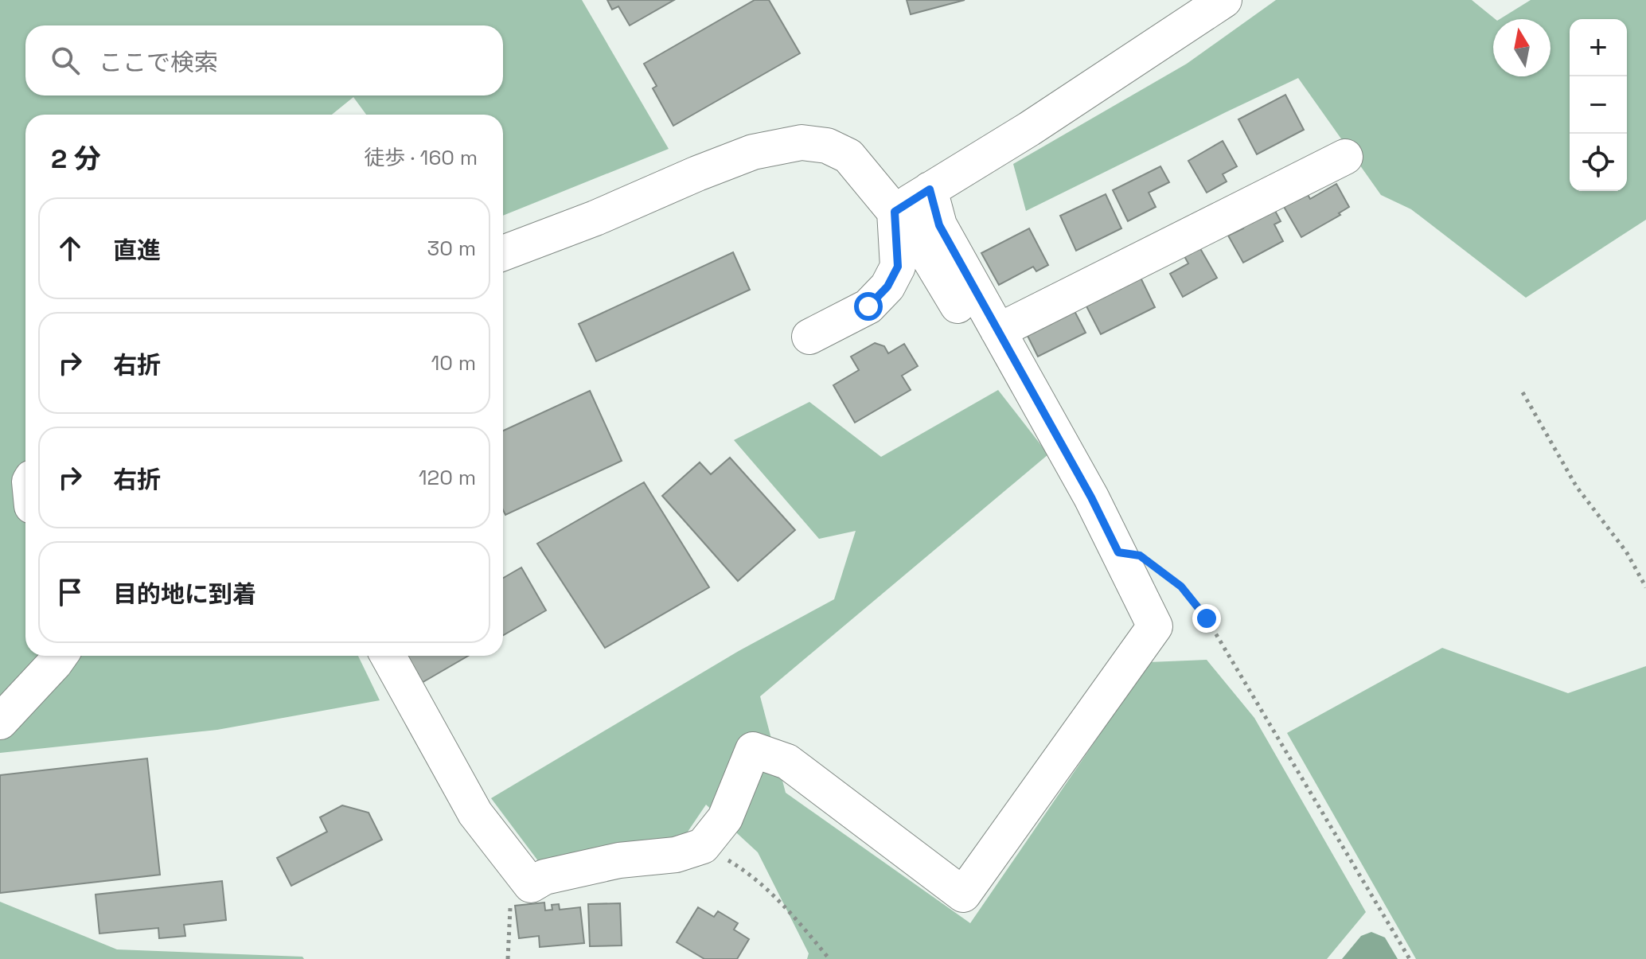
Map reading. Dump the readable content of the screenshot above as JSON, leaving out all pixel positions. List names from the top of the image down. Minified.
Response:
{"north":"top","page":{"map_buttons":["+","−"],"search":"ここで検索","heading":["2 分","徒歩 · 160 m"],"list":[["直進","30 m"],["右折","10 m"],["右折","120 m"],"目的地に到着"]}}
